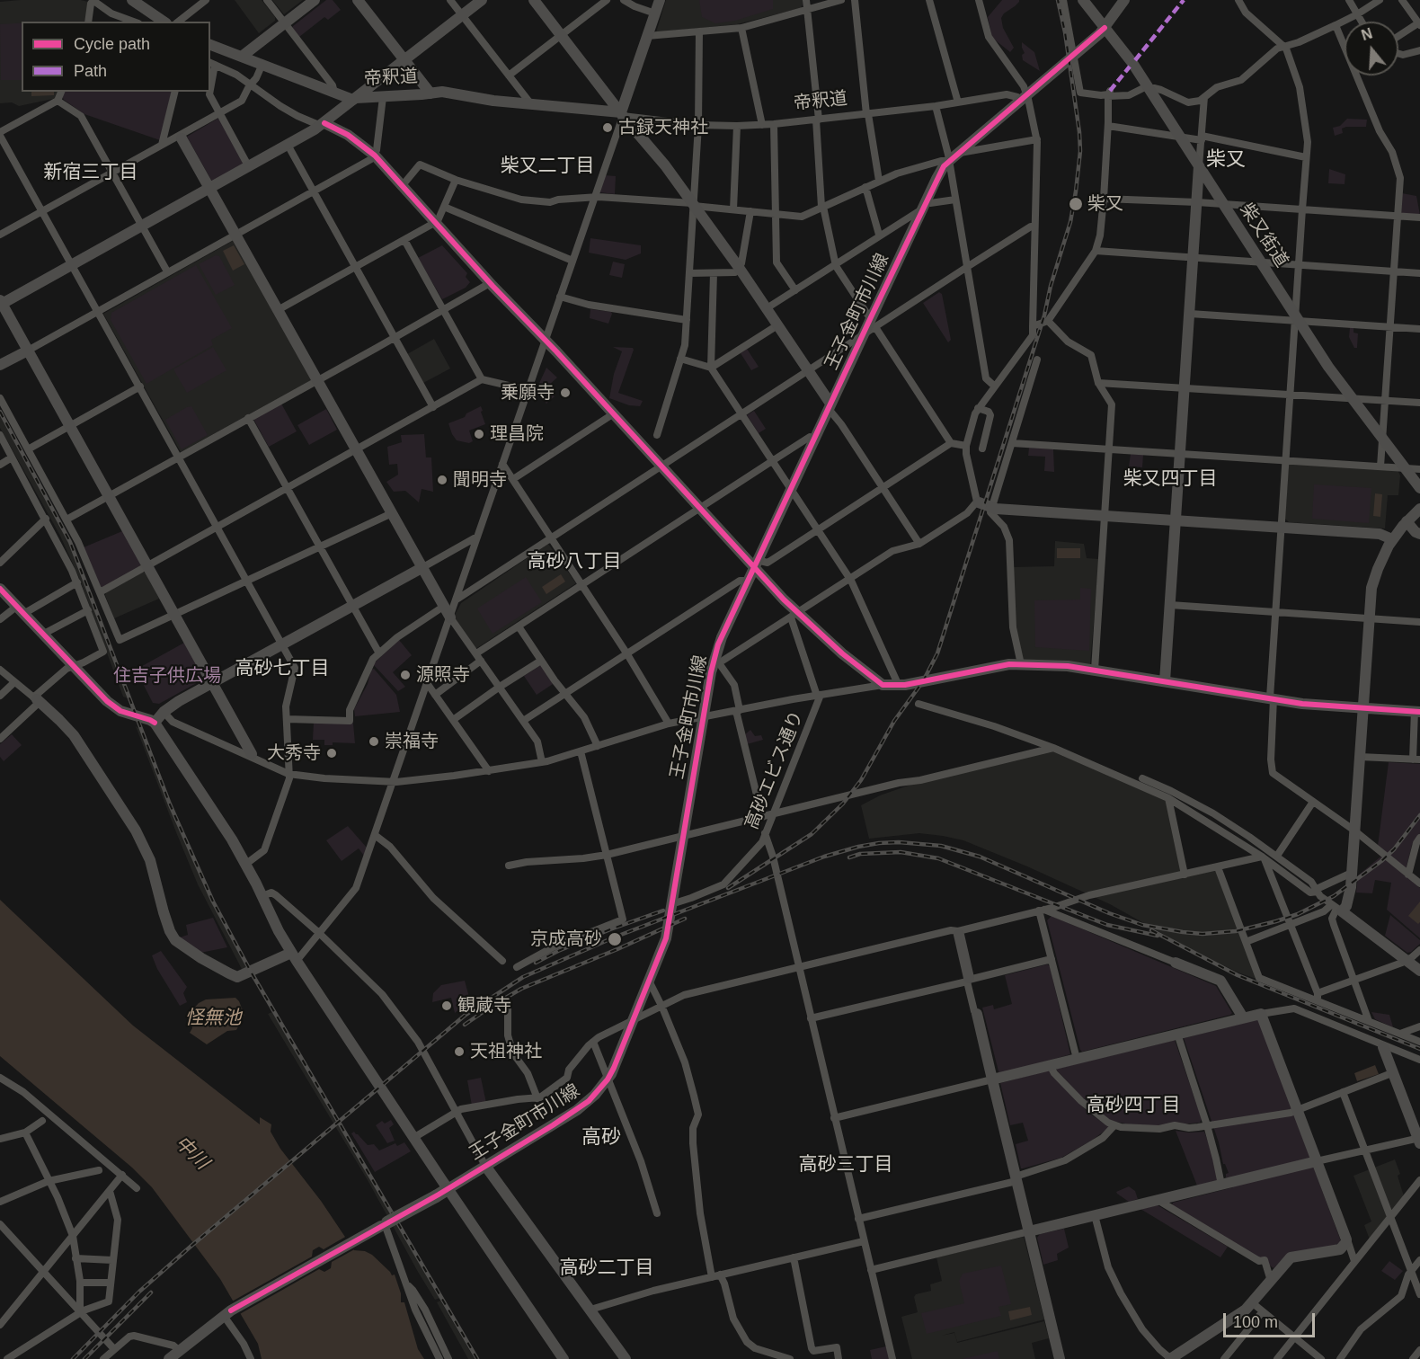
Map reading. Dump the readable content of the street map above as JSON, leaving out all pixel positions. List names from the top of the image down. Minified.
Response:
{"streets":{"main road":["王子金町市川線"],"street":["帝釈道","柴又街道","高砂エビス通り"]},"crossings":[["帝釈道","王子金町市川線"],["柴又街道","王子金町市川線"],["王子金町市川線","高砂エビス通り"]],"districts":["柴又","柴又二丁目","新宿三丁目","柴又四丁目","高砂八丁目","高砂七丁目","高砂四丁目","高砂","高砂三丁目","高砂二丁目"],"water":["怪無池","中川"],"parks":["住吉子供広場"],"places":["古録天神社","柴又","乗願寺","理昌院","聞明寺","源照寺","崇福寺","大秀寺","京成高砂","観蔵寺","天祖神社"],"legend":["Cycle path","Path"],"scale_bar":"100 m","north":"top"}
